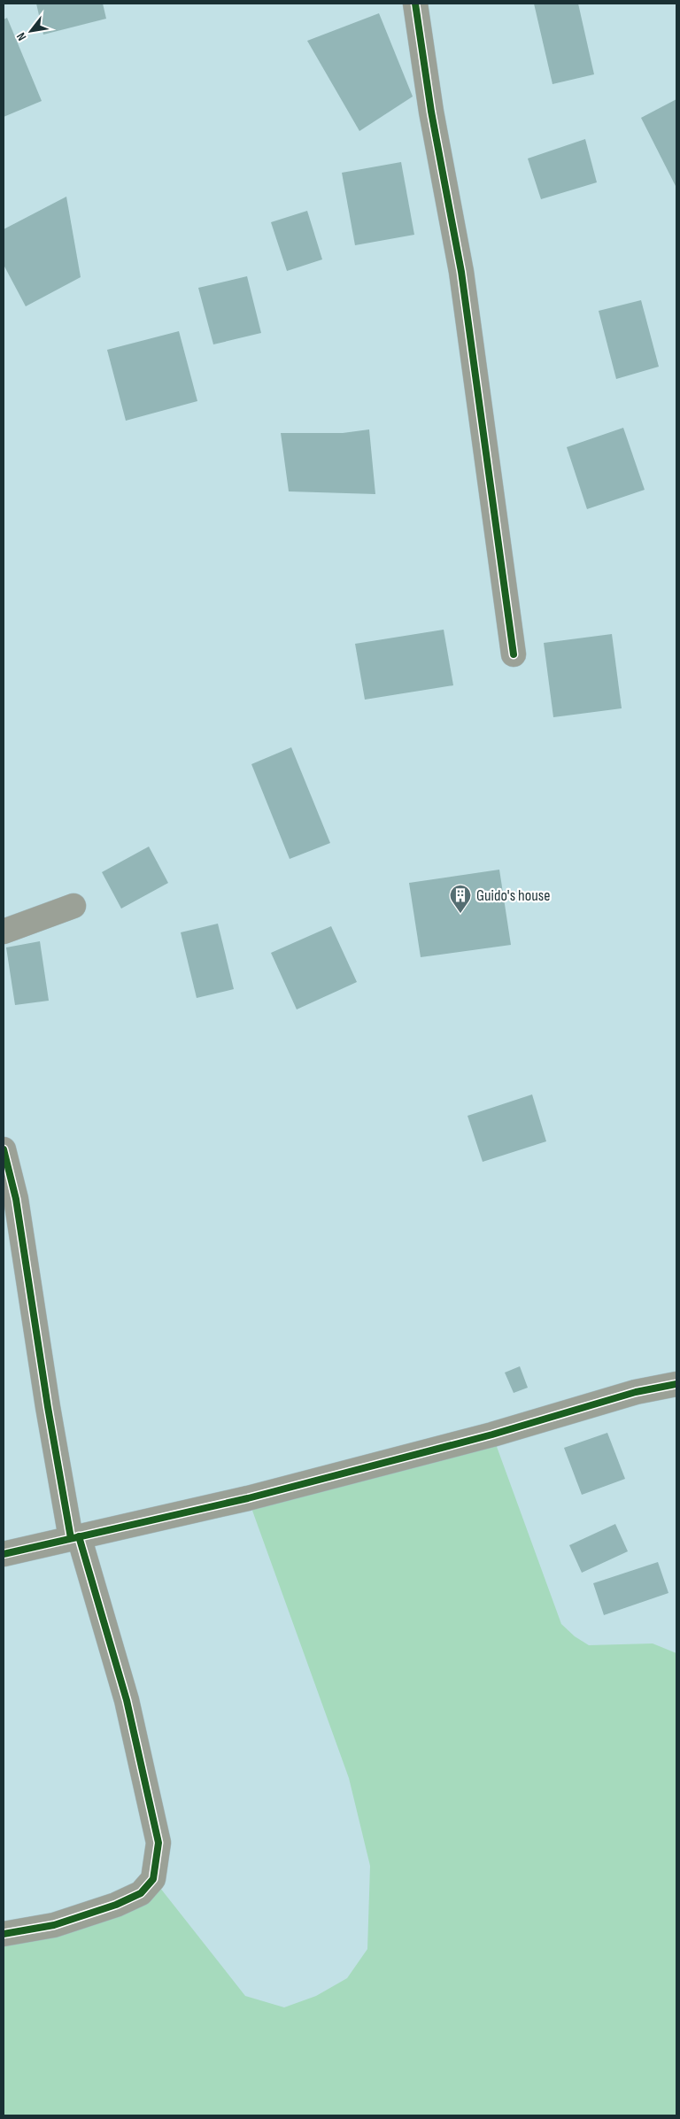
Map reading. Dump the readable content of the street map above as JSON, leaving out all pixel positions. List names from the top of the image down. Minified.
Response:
{"places":{"building":["Guido's house"]},"north":"bottom left"}
